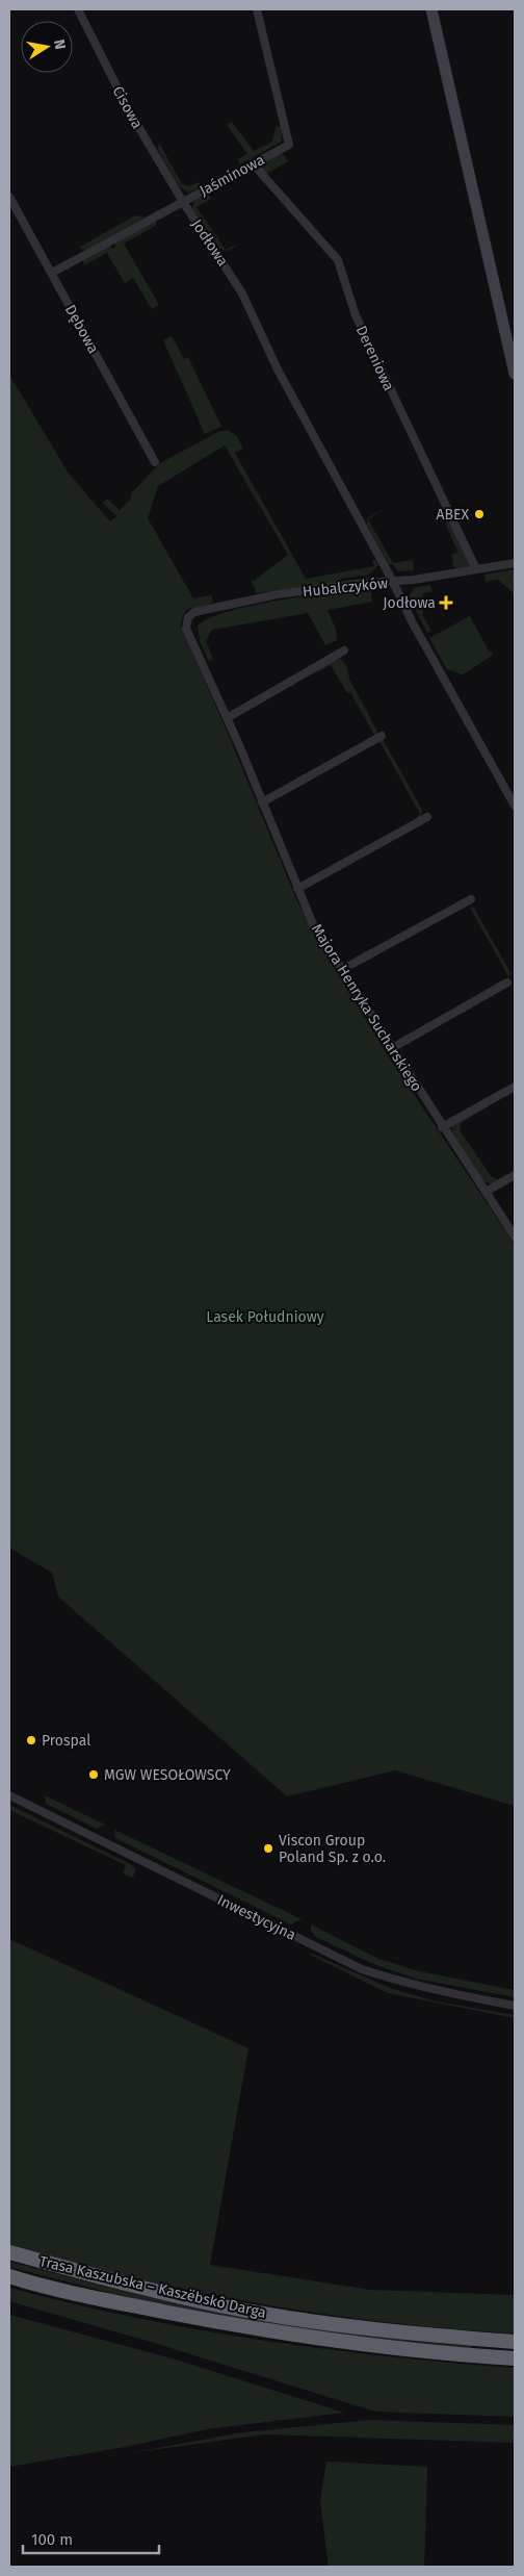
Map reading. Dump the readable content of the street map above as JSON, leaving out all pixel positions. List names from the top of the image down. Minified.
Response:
{"streets":{"highway":["Trasa Kaszubska – Kaszëbskô Darga"],"street":["Cisowa","Jaśminowa","Jodłowa","Dębowa","Dereniowa","Hubalczyków","Majora Henryka Sucharskiego","Inwestycyjna"]},"crossings":[["Cisowa","Jaśminowa"],["Cisowa","Jodłowa"],["Jaśminowa","Jodłowa"],["Jaśminowa","Dębowa"],["Jaśminowa","Dereniowa"],["Jodłowa","Hubalczyków"],["Dereniowa","Hubalczyków"],["Hubalczyków","Majora Henryka Sucharskiego"]],"parks":["Lasek Południowy"],"places":{"other":["ABEX","Prospal","MGW WESOŁOWSCY","Viscon Group Poland Sp. z o.o."],"health":["Jodłowa"]},"scale_bar":"100 m","north":"right"}
